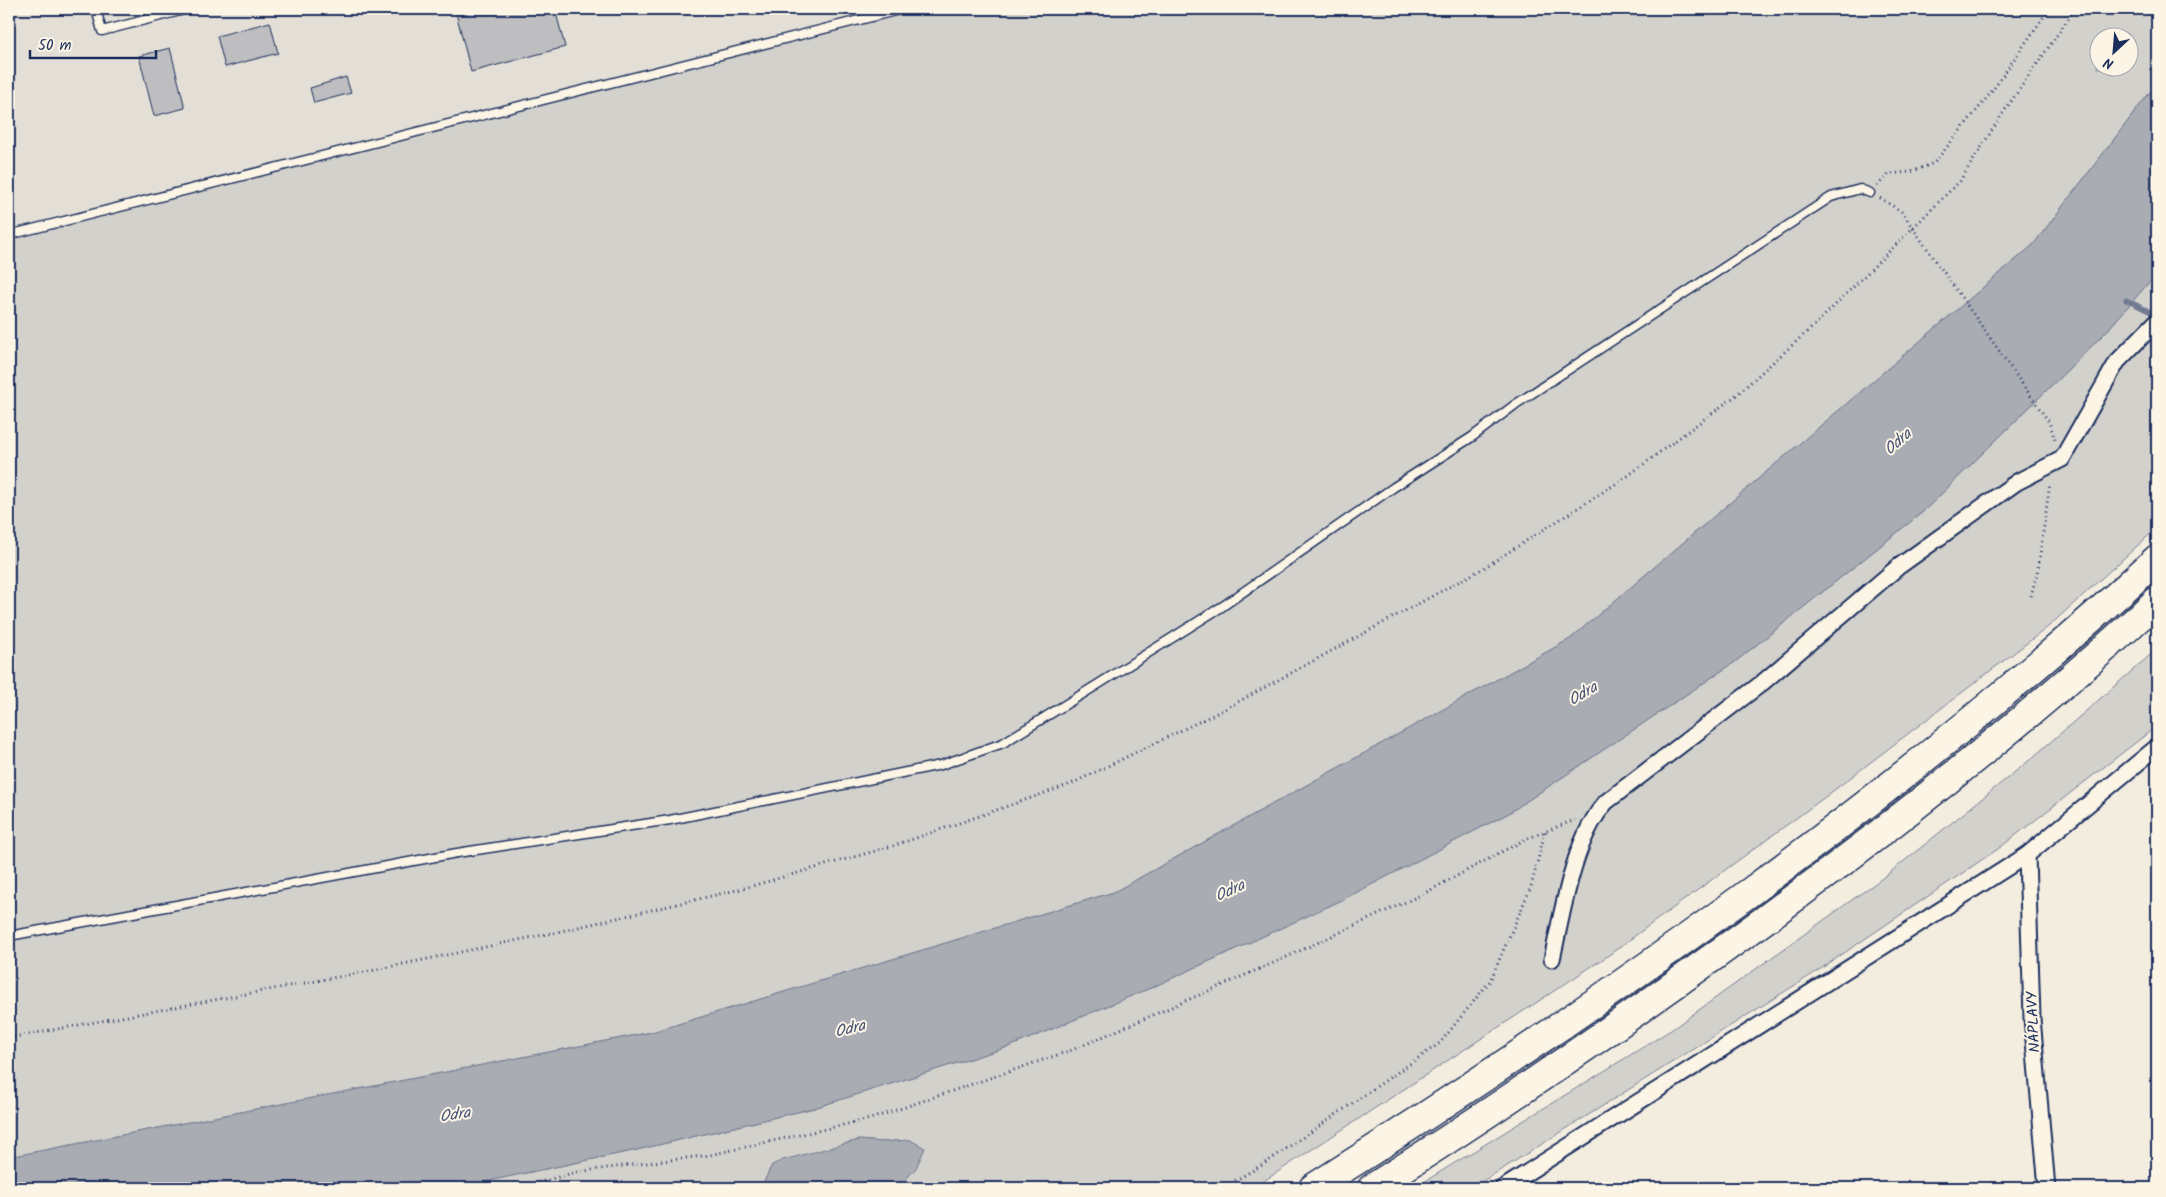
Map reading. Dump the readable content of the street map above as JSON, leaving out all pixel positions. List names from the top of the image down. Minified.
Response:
{"streets":{"street":["NÁPLAVY"]},"water":["Odra"],"scale_bar":"50 m","north":"bottom left"}
